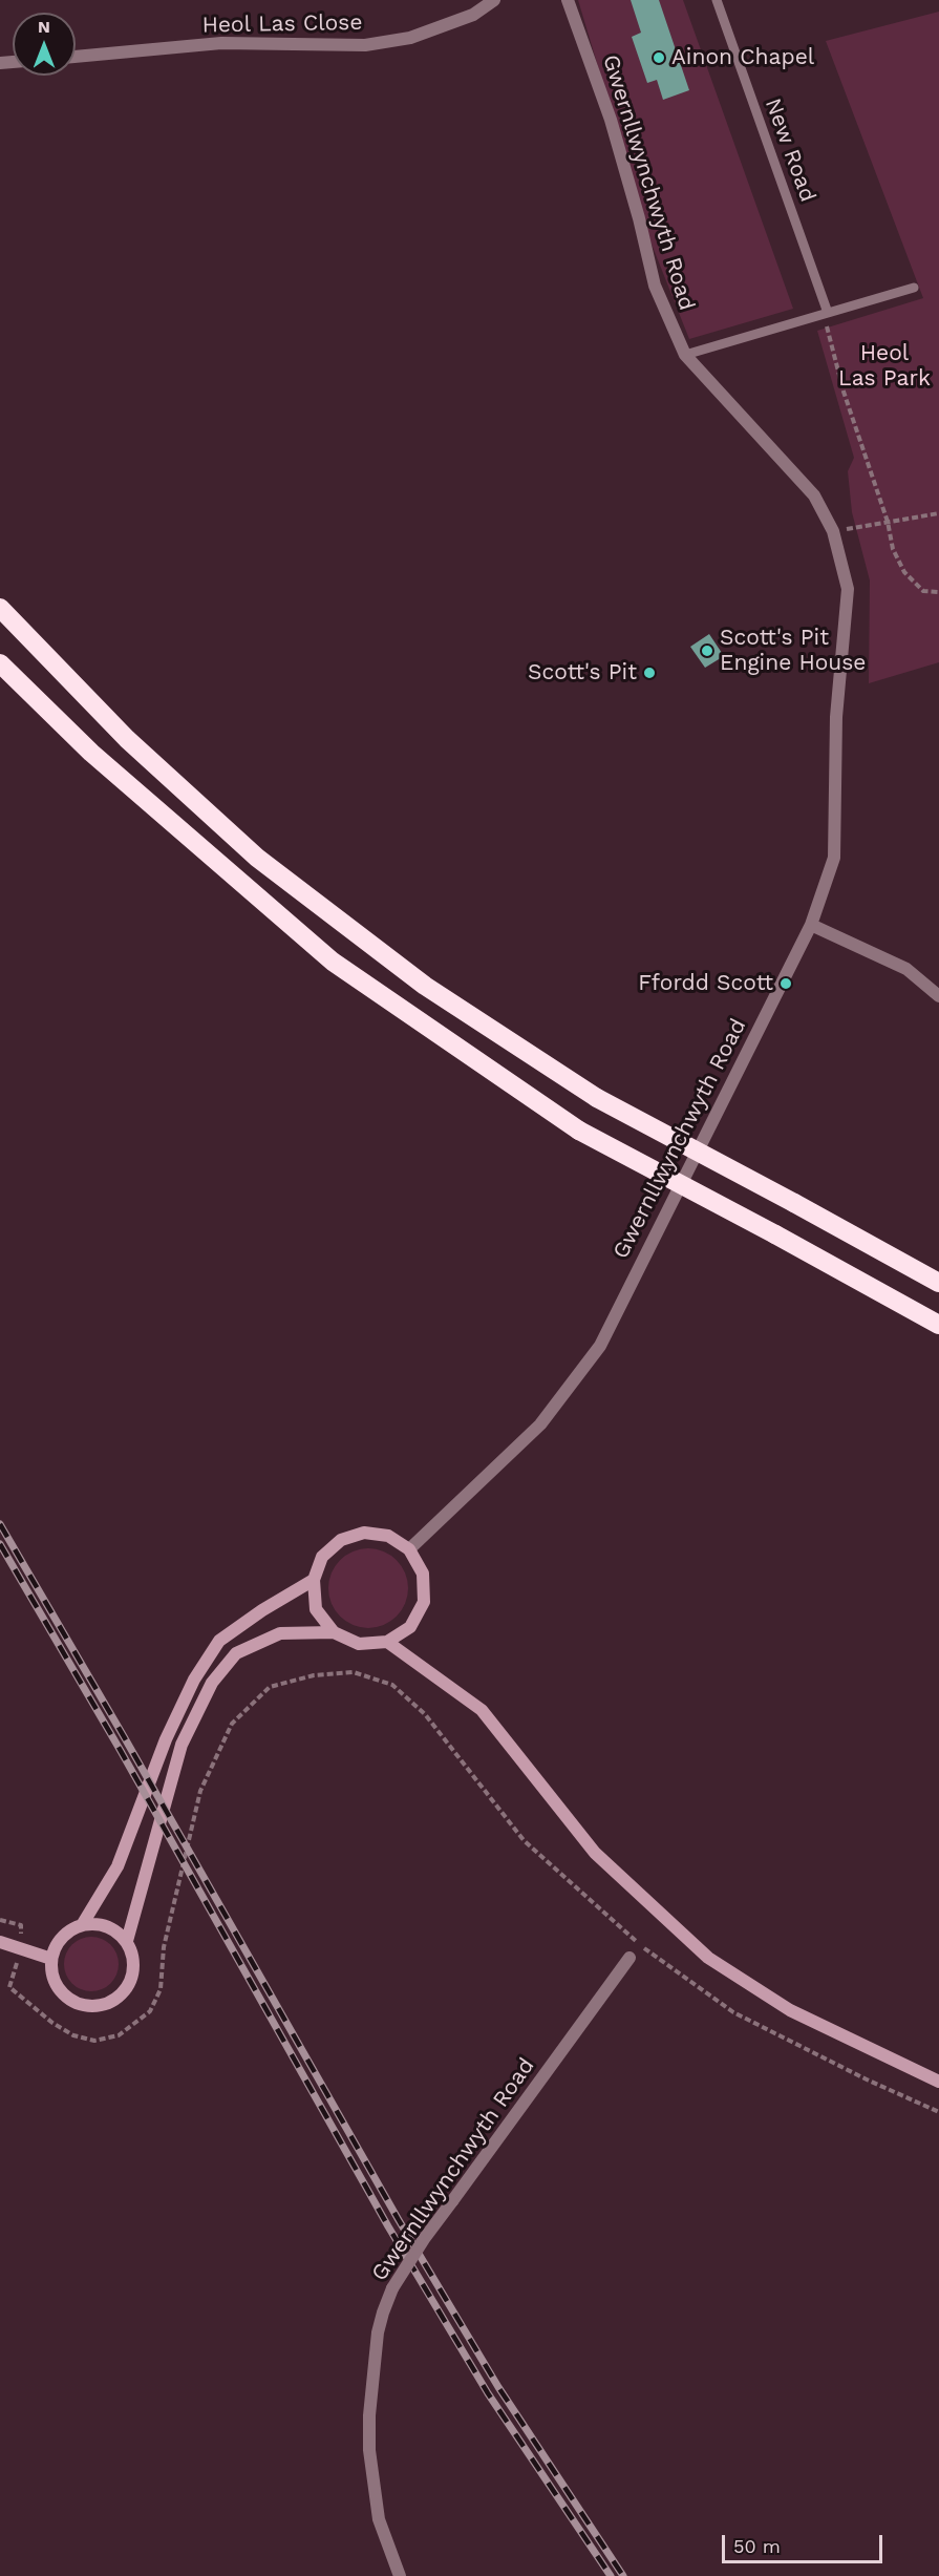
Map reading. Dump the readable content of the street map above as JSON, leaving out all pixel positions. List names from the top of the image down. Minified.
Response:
{"streets":{"street":["Heol Las Close","Gwernllwynchwyth Road"],"lane":["New Road"]},"parks":["Heol Las Park"],"places":["Ainon Chapel","Scott's Pit Engine House","Scott's Pit","Ffordd Scott"],"scale_bar":"50 m","north":"top"}
